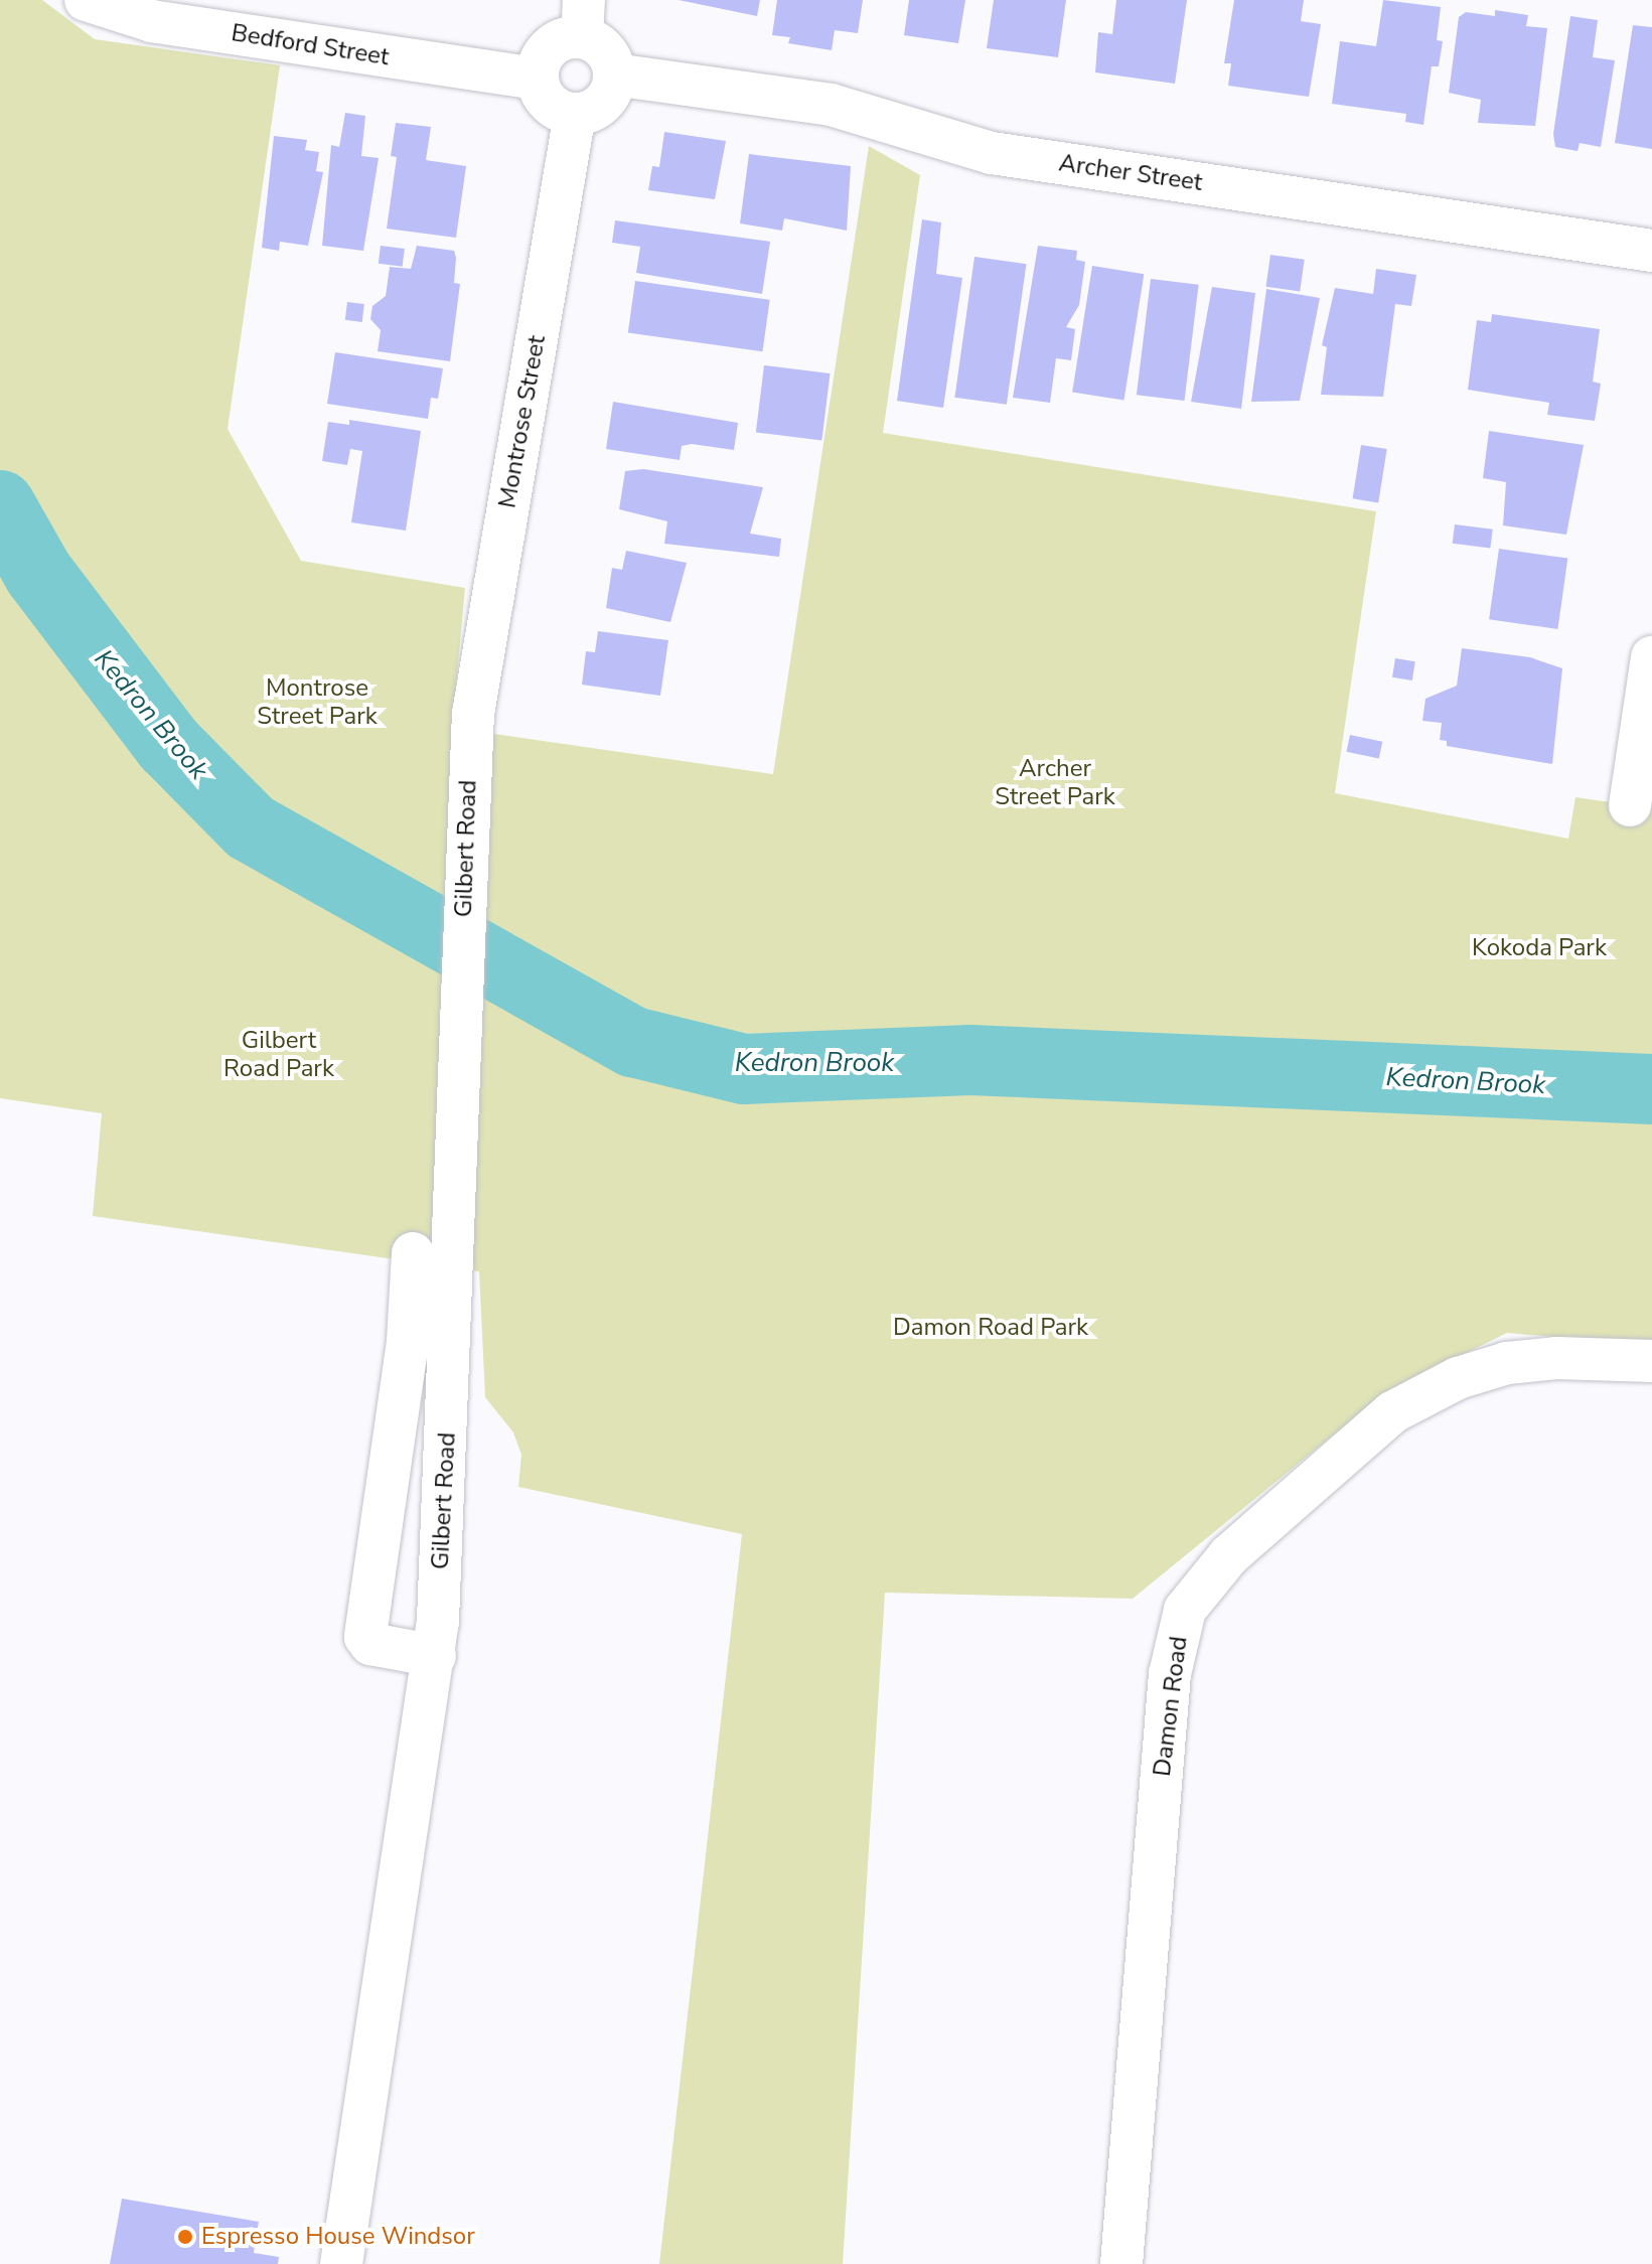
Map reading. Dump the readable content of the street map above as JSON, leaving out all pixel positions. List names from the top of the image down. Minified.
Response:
{"streets":{"street":["Bedford Street","Archer Street","Montrose Street","Gilbert Road","Damon Road"]},"crossings":[["Bedford Street","Archer Street"],["Bedford Street","Montrose Street"],["Archer Street","Montrose Street"],["Montrose Street","Gilbert Road"]],"water":["Kedron Brook"],"parks":["Montrose Street Park","Archer Street Park","Kokoda Park","Gilbert Road Park","Damon Road Park"],"places":["Espresso House Windsor"]}
